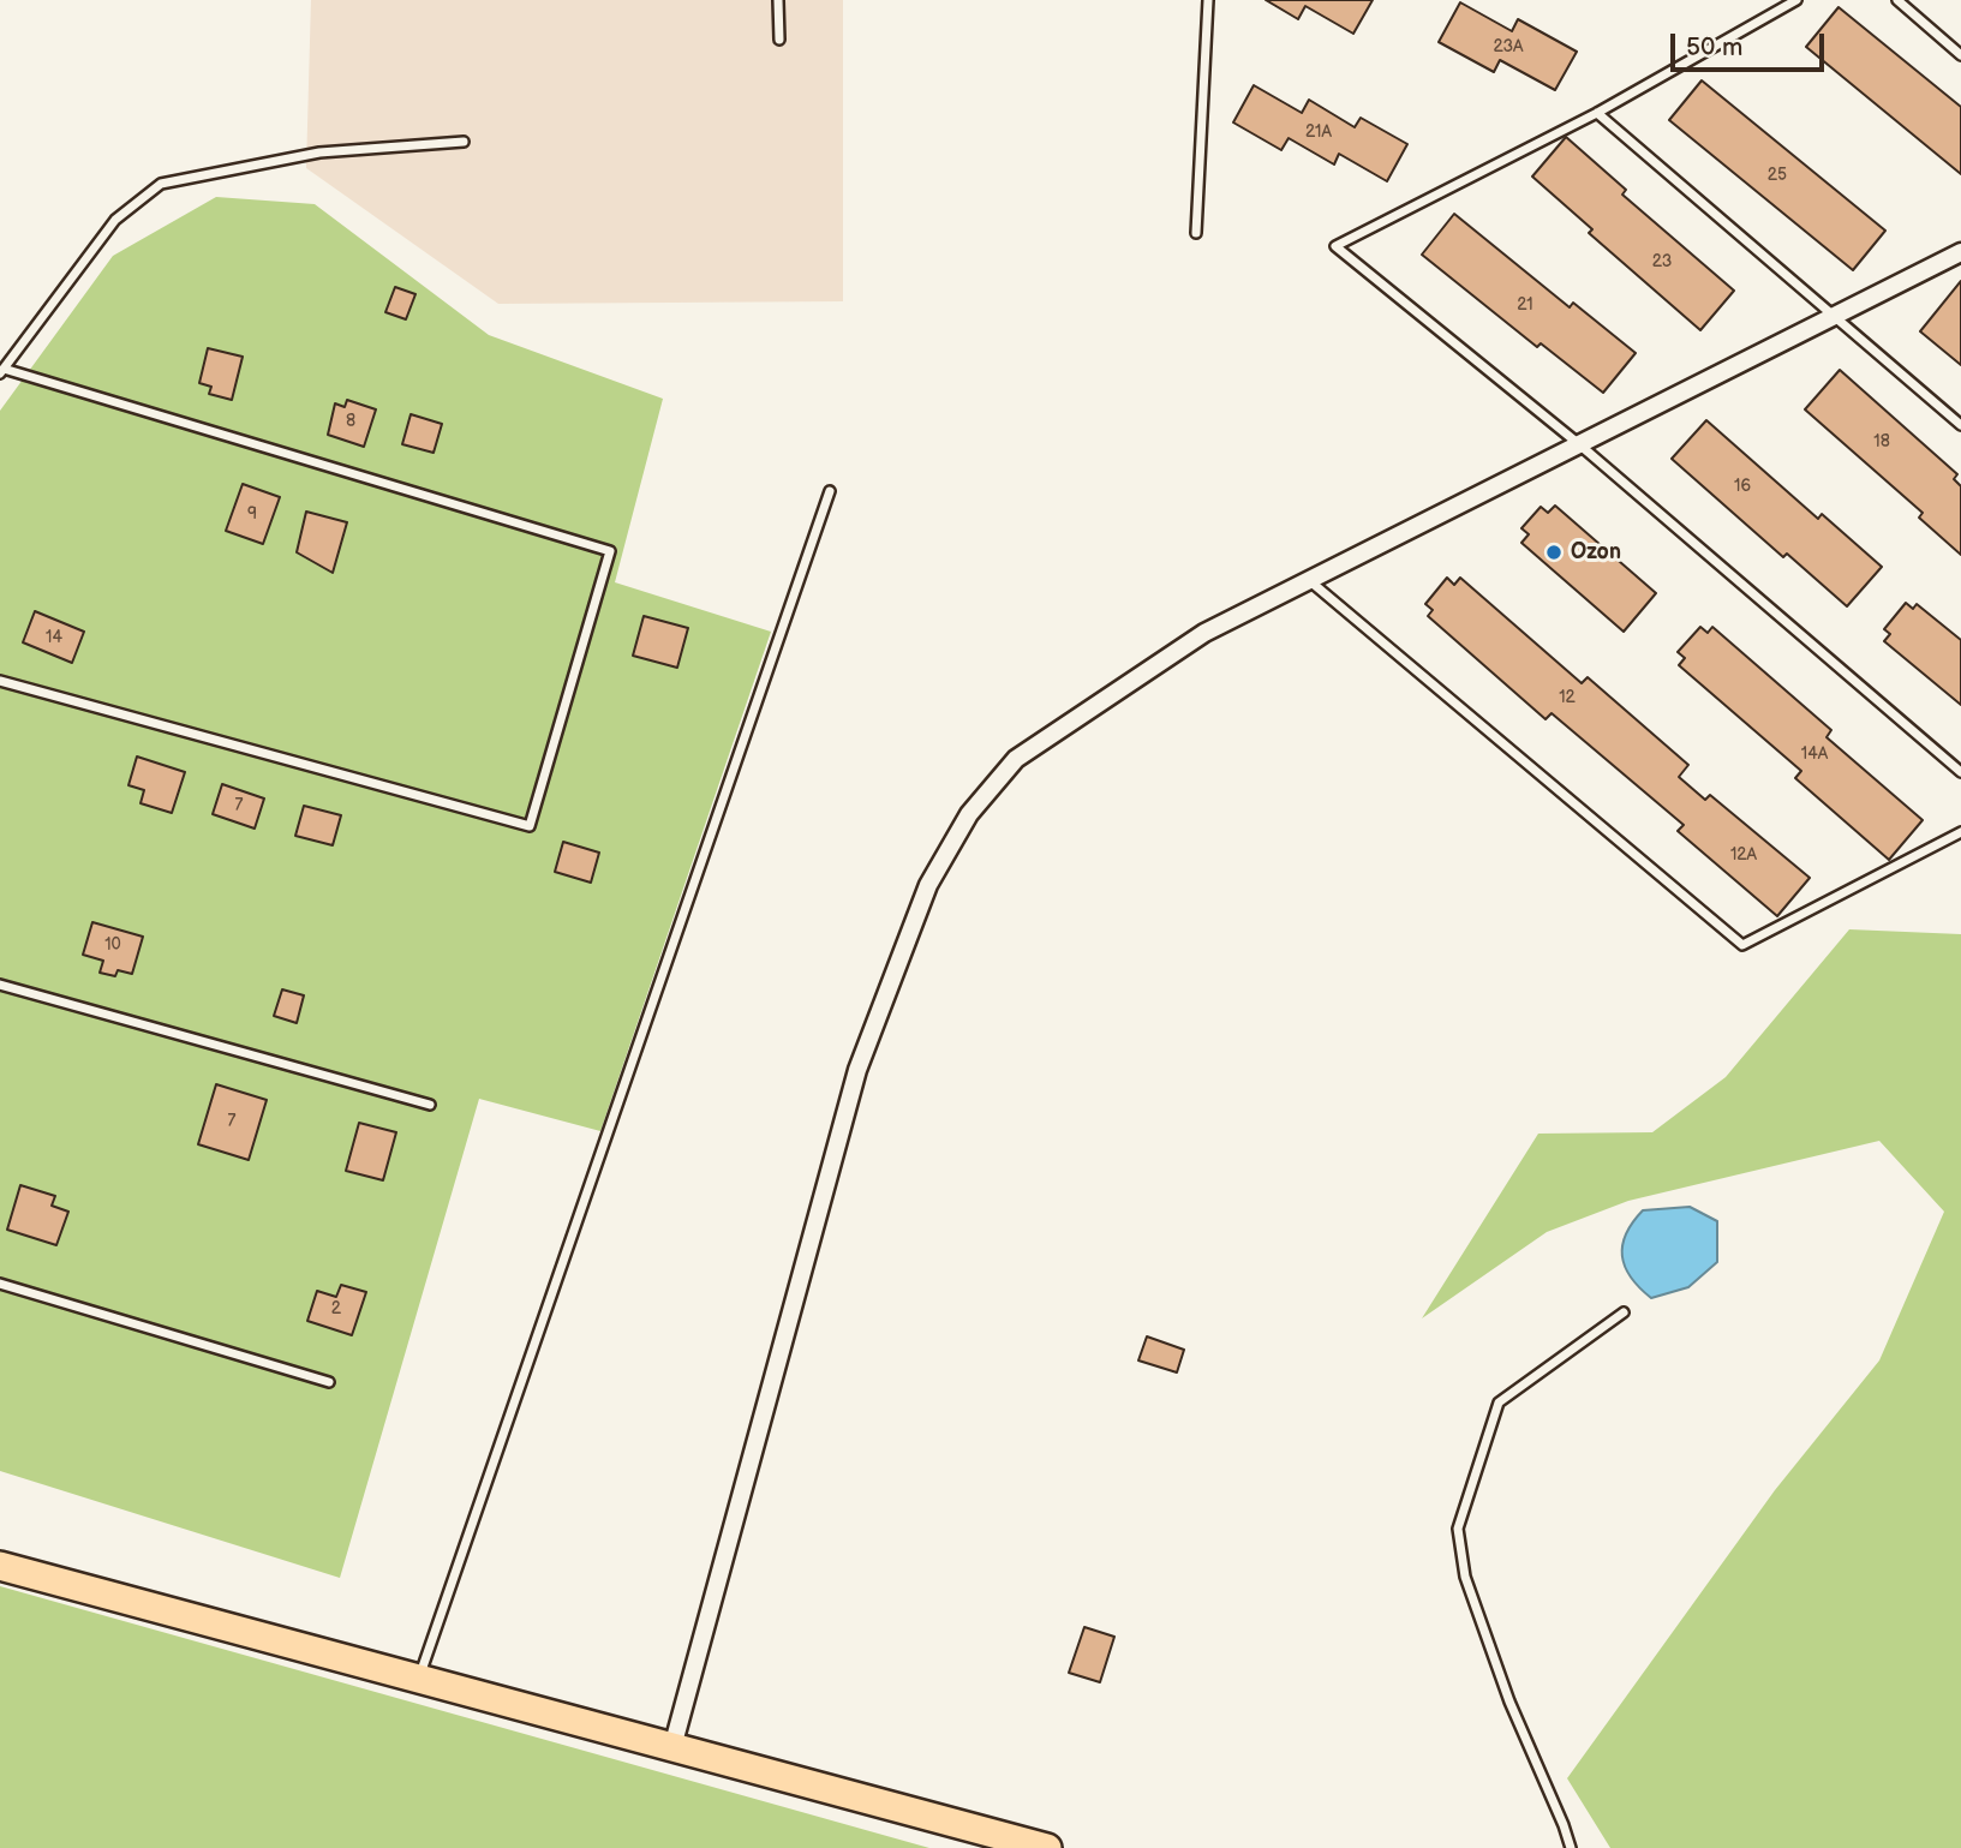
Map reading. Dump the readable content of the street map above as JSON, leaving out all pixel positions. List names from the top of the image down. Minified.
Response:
{"places":["Ozon"],"house_numbers":["23А","21А","25","23","21","8","18","16","9","14","12","14А","7","12А","10","7","2"],"scale_bar":"50 m"}
